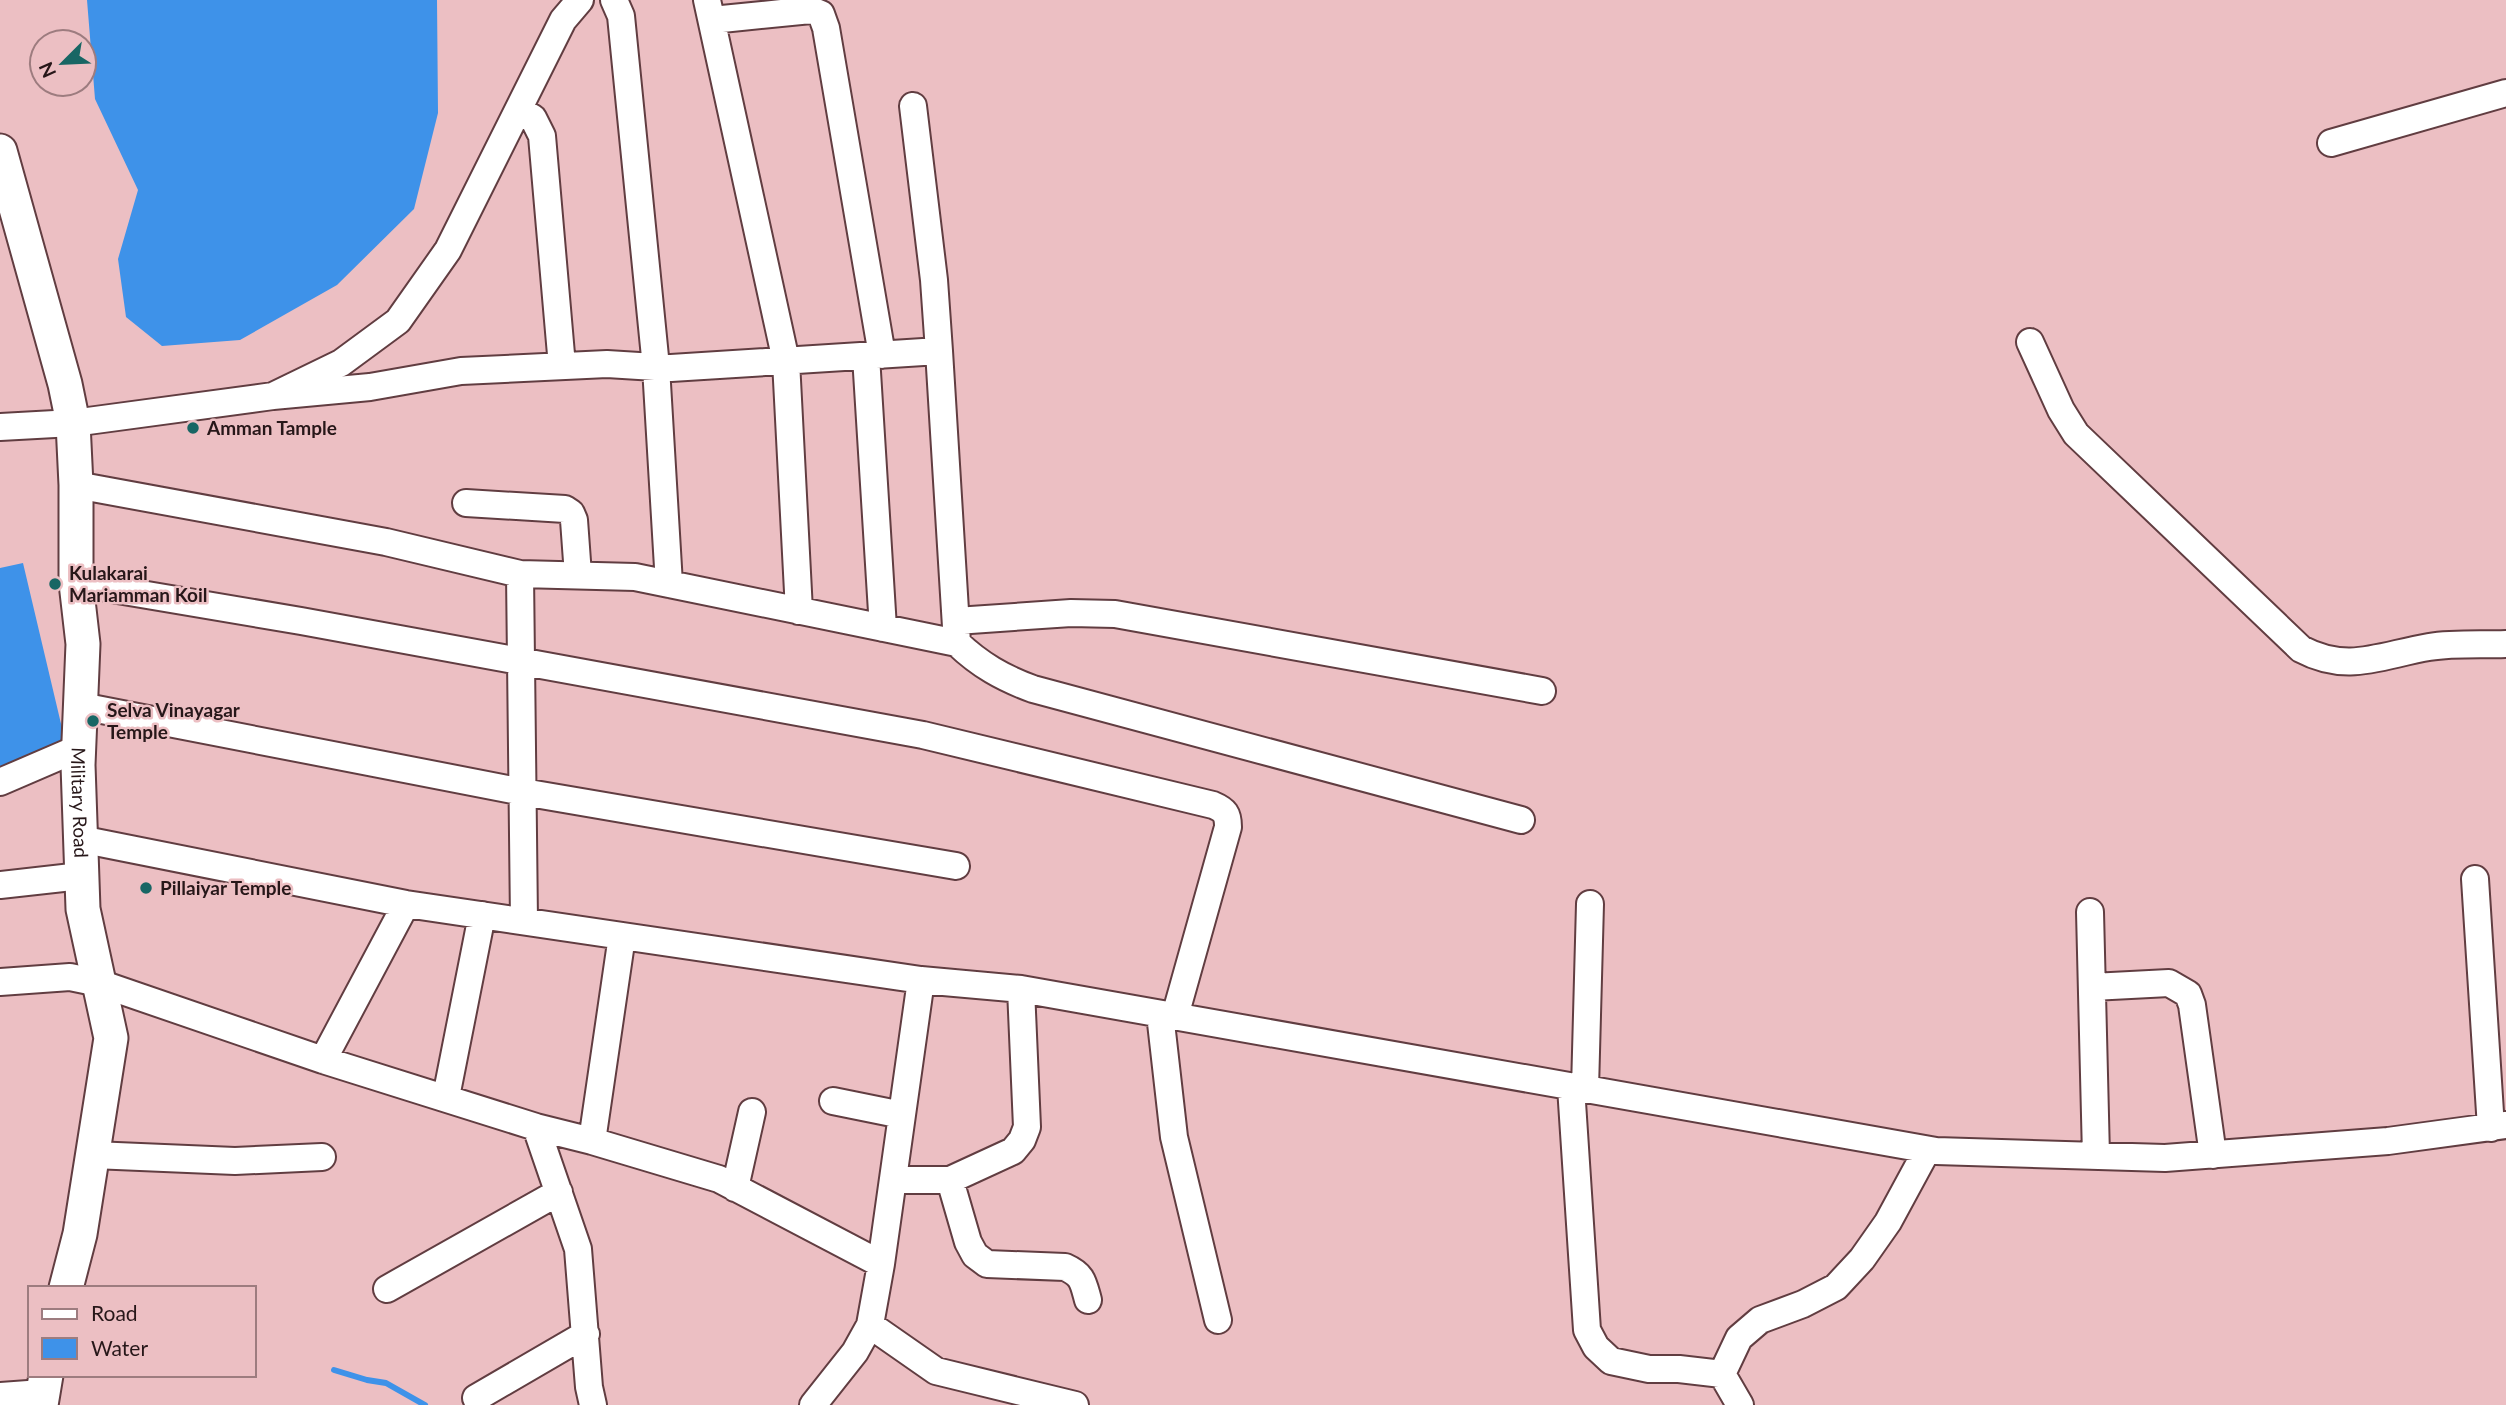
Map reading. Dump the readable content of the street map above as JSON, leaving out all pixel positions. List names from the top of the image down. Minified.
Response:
{"streets":{"main road":["Military Road"]},"places":["Amman Tample","Kulakarai Mariamman Koil","Selva Vinayagar Temple","Pillaiyar Temple"],"legend":["Road","Water"],"north":"bottom left"}
